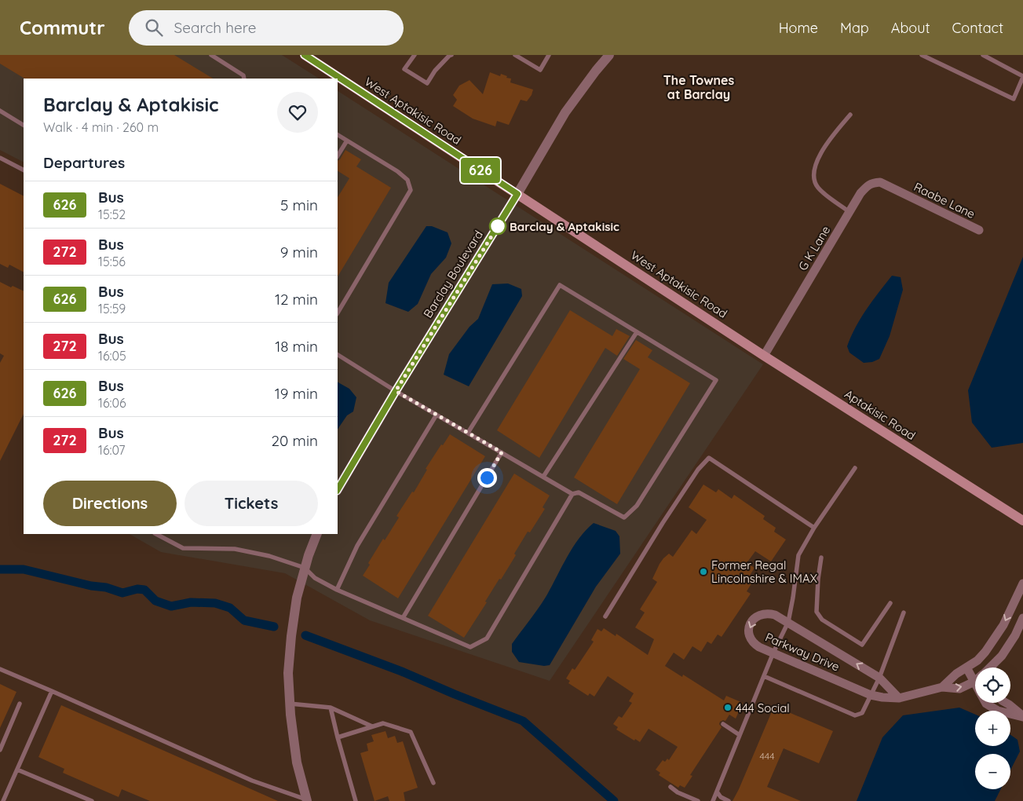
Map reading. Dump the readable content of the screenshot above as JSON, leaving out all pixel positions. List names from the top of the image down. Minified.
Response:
{"streets":{"main road":["West Aptakisic Road","Aptakisic Road"],"street":["Raabe Lane","G K Lane","Barclay Boulevard","Parkway Drive"]},"crossings":[["West Aptakisic Road","Barclay Boulevard"],["West Aptakisic Road","Aptakisic Road"],["Raabe Lane","G K Lane"],["G K Lane","Aptakisic Road"]],"districts":["The Townes at Barclay"],"places":["Barclay & Aptakisic","Former Regal Lincolnshire & IMAX","444 Social"],"lines":["bus line 626"],"house_numbers":["444"],"page":{"header":"Commutr","search":"Search here","nav":["Home","Map","About","Contact"],"on_map":"626","heading":[["Barclay & Aptakisic","Walk · 4 min · 260 m"],"Departures"],"list":[{"mark":"626","name":"Bus","note":"15:52","value":"5 min"},{"mark":"272","name":"Bus","note":"15:56","value":"9 min"},{"mark":"626","name":"Bus","note":"15:59","value":"12 min"},{"mark":"272","name":"Bus","note":"16:05","value":"18 min"},{"mark":"626","name":"Bus","note":"16:06","value":"19 min"},{"mark":"272","name":"Bus","note":"16:07","value":"20 min"}],"buttons":["Directions","Tickets"],"map_buttons":["+","−"]}}
